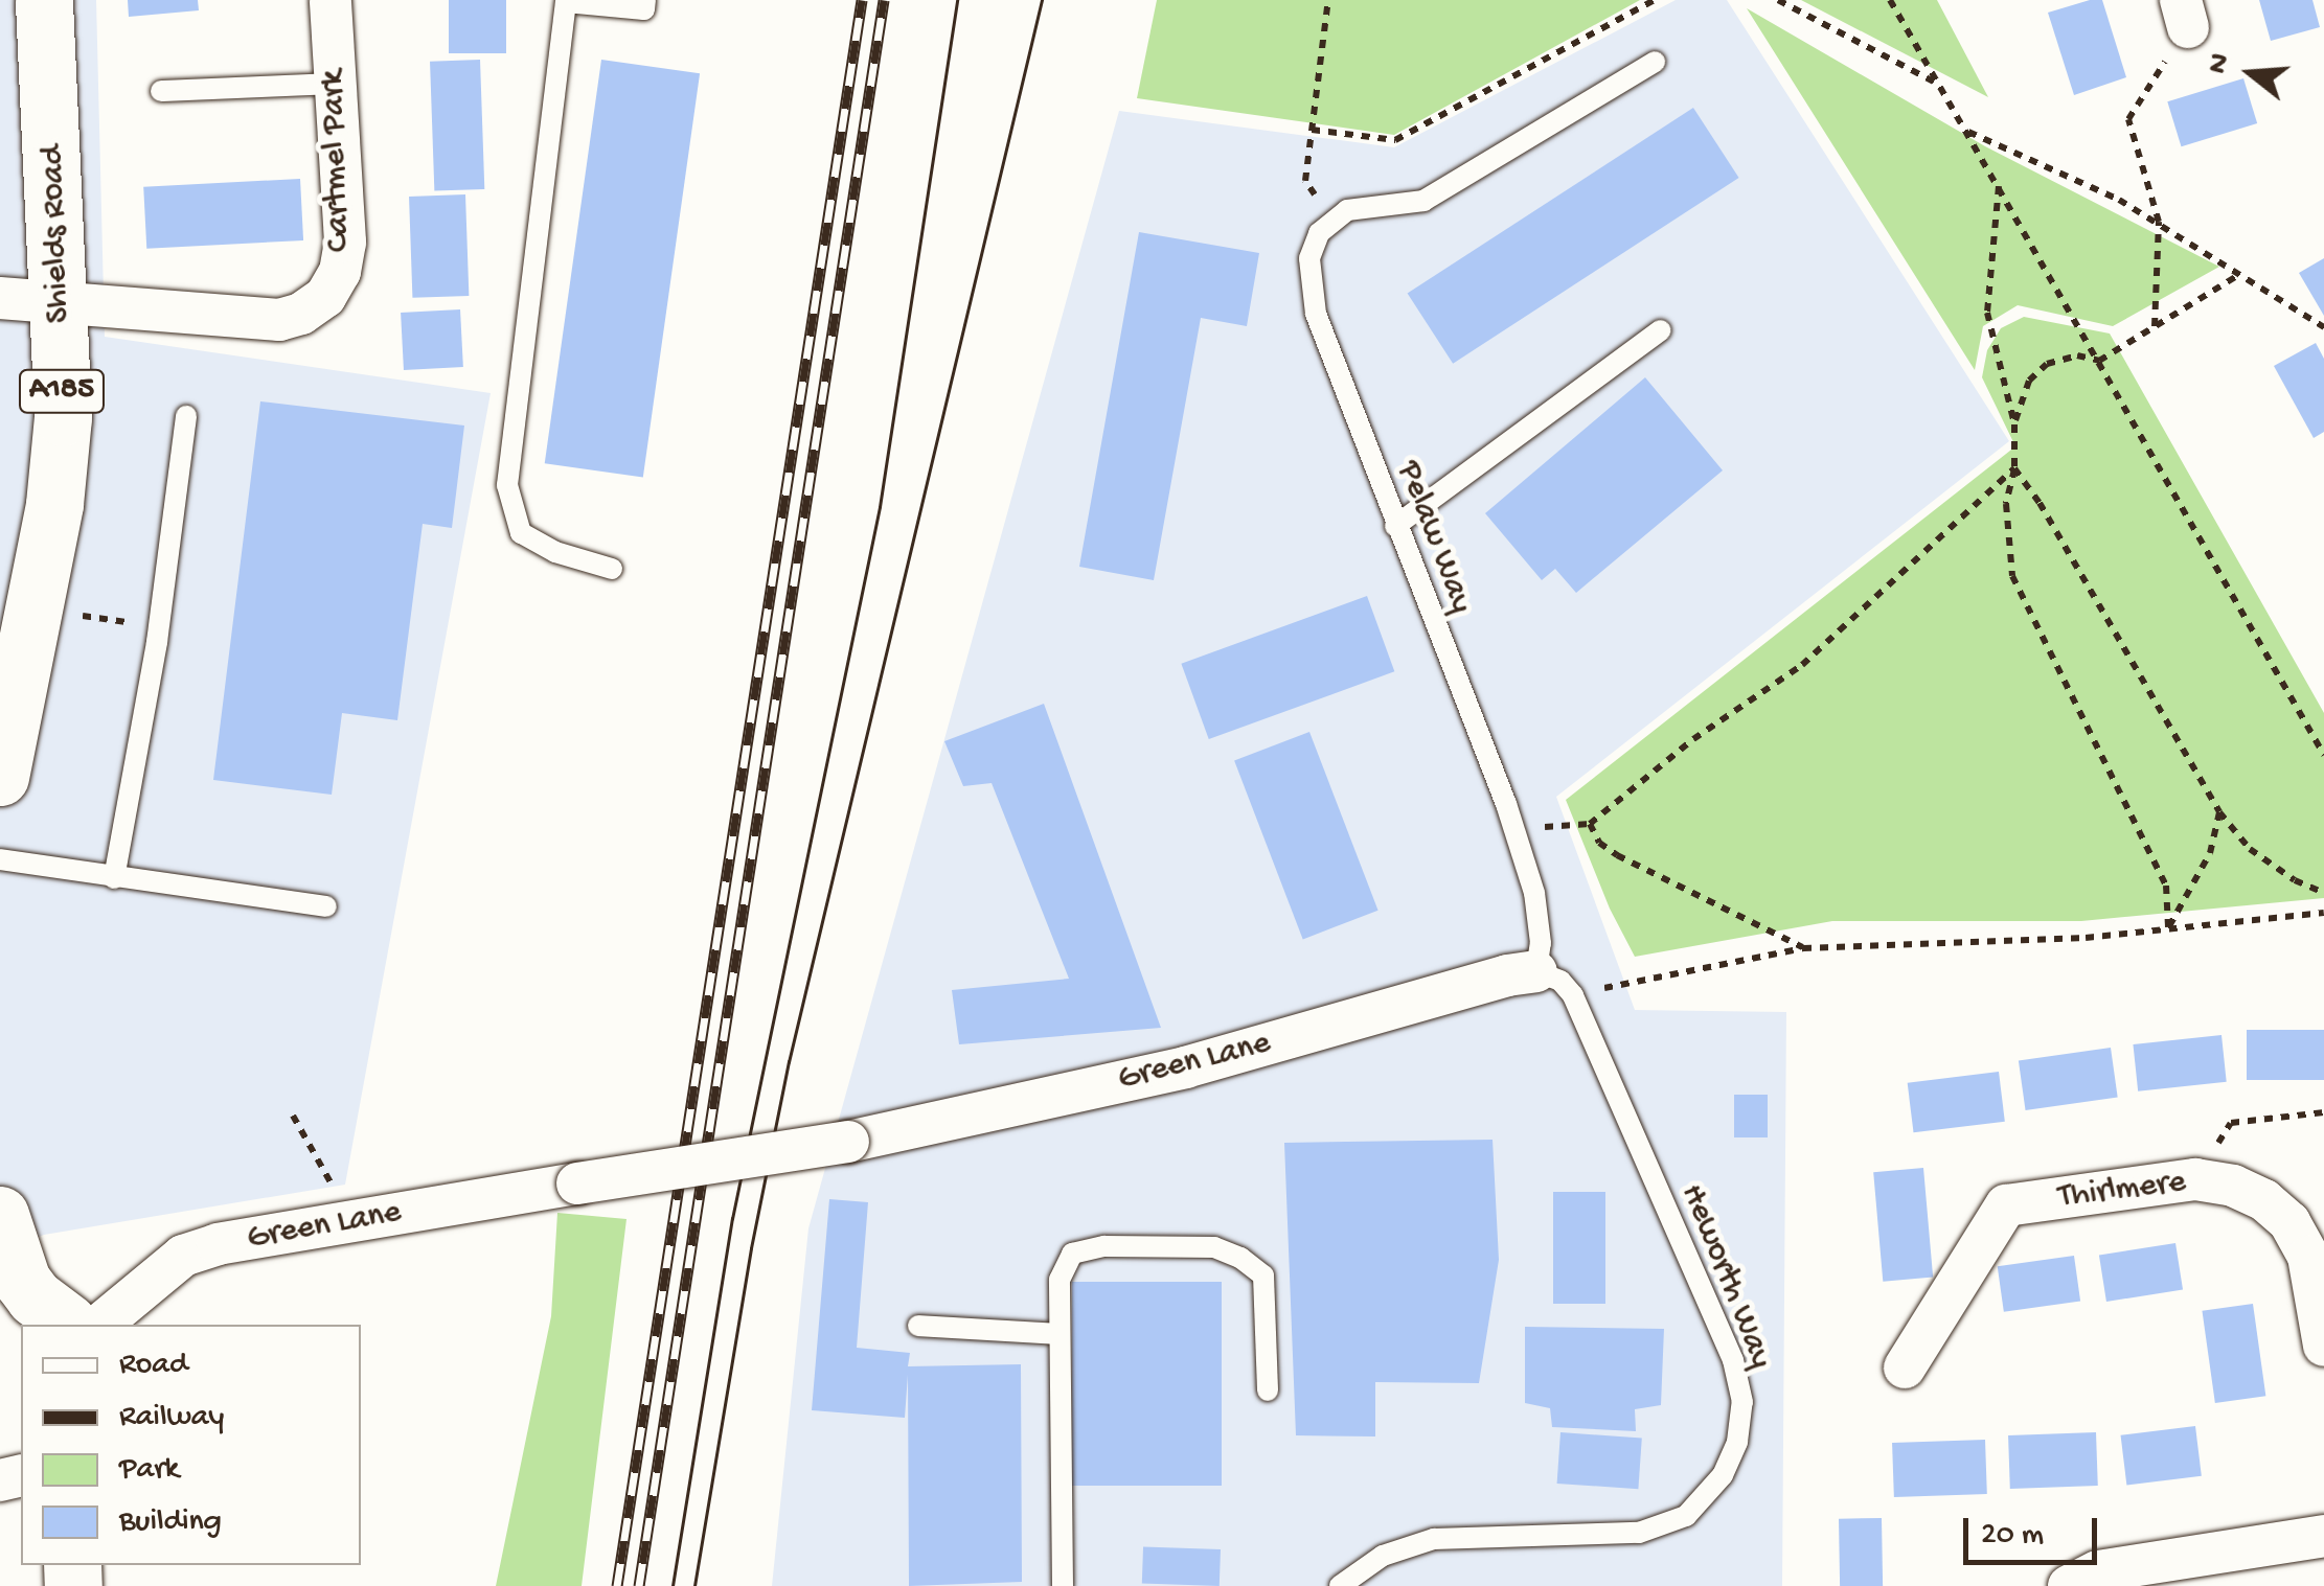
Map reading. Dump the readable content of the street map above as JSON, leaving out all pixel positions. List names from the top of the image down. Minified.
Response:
{"streets":{"main road":["Shields Road","A185"],"street":["Cartmel Park","Green Lane","Thirlmere"],"lane":["Pelaw Way","Heworth Way"]},"crossings":[["Cartmel Park","Shields Road"],["Pelaw Way","Green Lane"]],"legend":["Road","Railway","Park","Building"],"scale_bar":"20 m","north":"left"}
